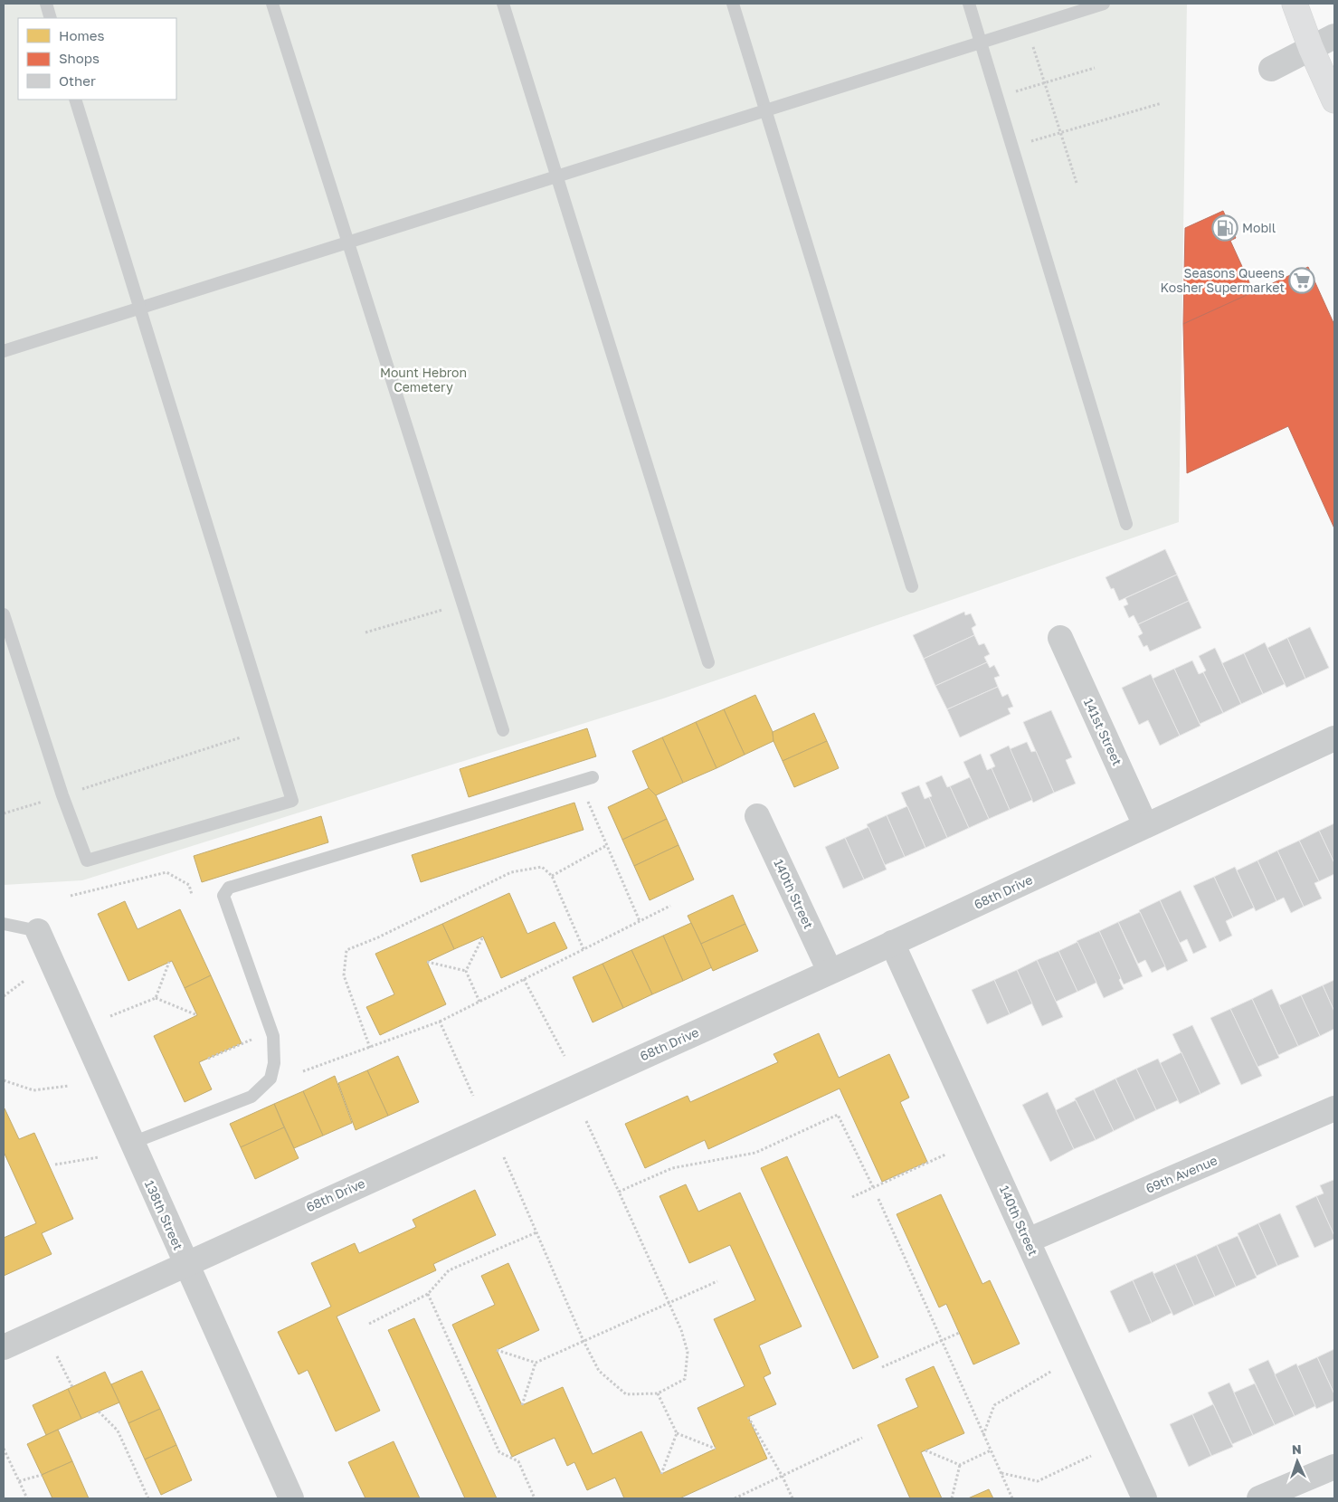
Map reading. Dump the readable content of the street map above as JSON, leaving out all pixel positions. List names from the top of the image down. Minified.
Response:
{"streets":{"street":["141st Street","68th Drive","140th Street","69th Avenue","138th Street"]},"crossings":[["141st Street","68th Drive"],["68th Drive","140th Street"],["68th Drive","138th Street"],["140th Street","69th Avenue"]],"parks":["Mount Hebron Cemetery"],"places":{"fuel station":["Mobil"],"supermarket":["Seasons Queens Kosher Supermarket"]},"legend":["Homes","Shops","Other"],"north":"top"}
